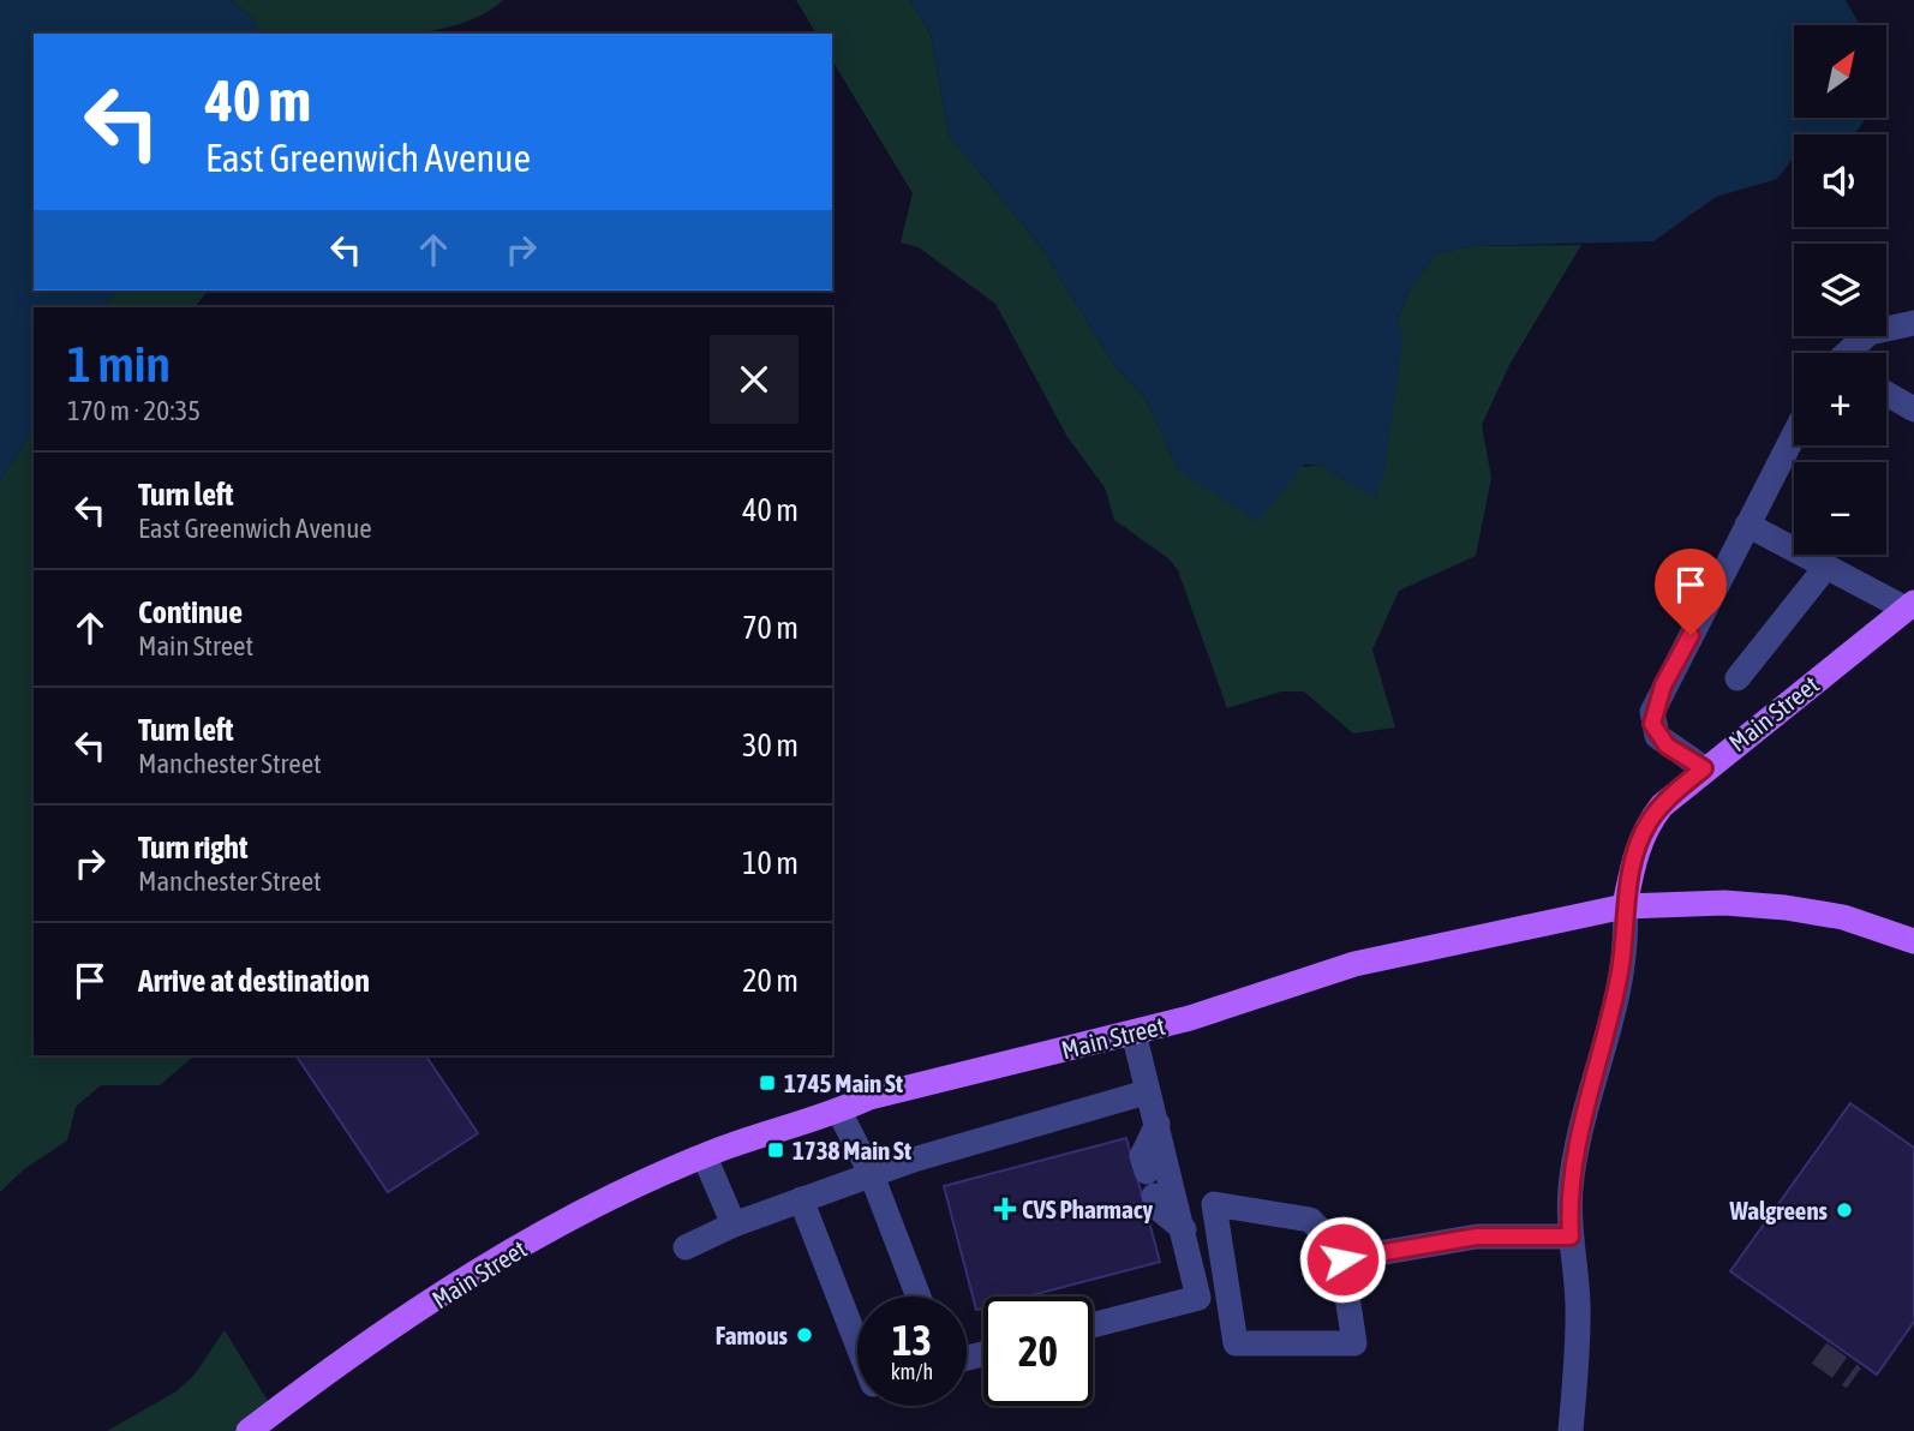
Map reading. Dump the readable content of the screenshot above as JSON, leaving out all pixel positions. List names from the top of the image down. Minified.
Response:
{"streets":{"main road":["Main Street"]},"places":{"transit":["1745 Main St","1738 Main St"],"health":["CVS Pharmacy"],"other":["Walgreens","Famous"]},"north":"top right","page":{"map_buttons":["+","−"],"turn":["40 m","East Greenwich Avenue"],"heading":["1 min","170 m · 20:35"],"list":[{"name":"Turn left","note":"East Greenwich Avenue","value":"40 m"},{"name":"Continue","note":"Main Street","value":"70 m"},{"name":"Turn left","note":"Manchester Street","value":"30 m"},{"name":"Turn right","note":"Manchester Street","value":"10 m"},{"name":"Arrive at destination","value":"20 m"}],"speed":"13 km/h","limit":"20"}}
